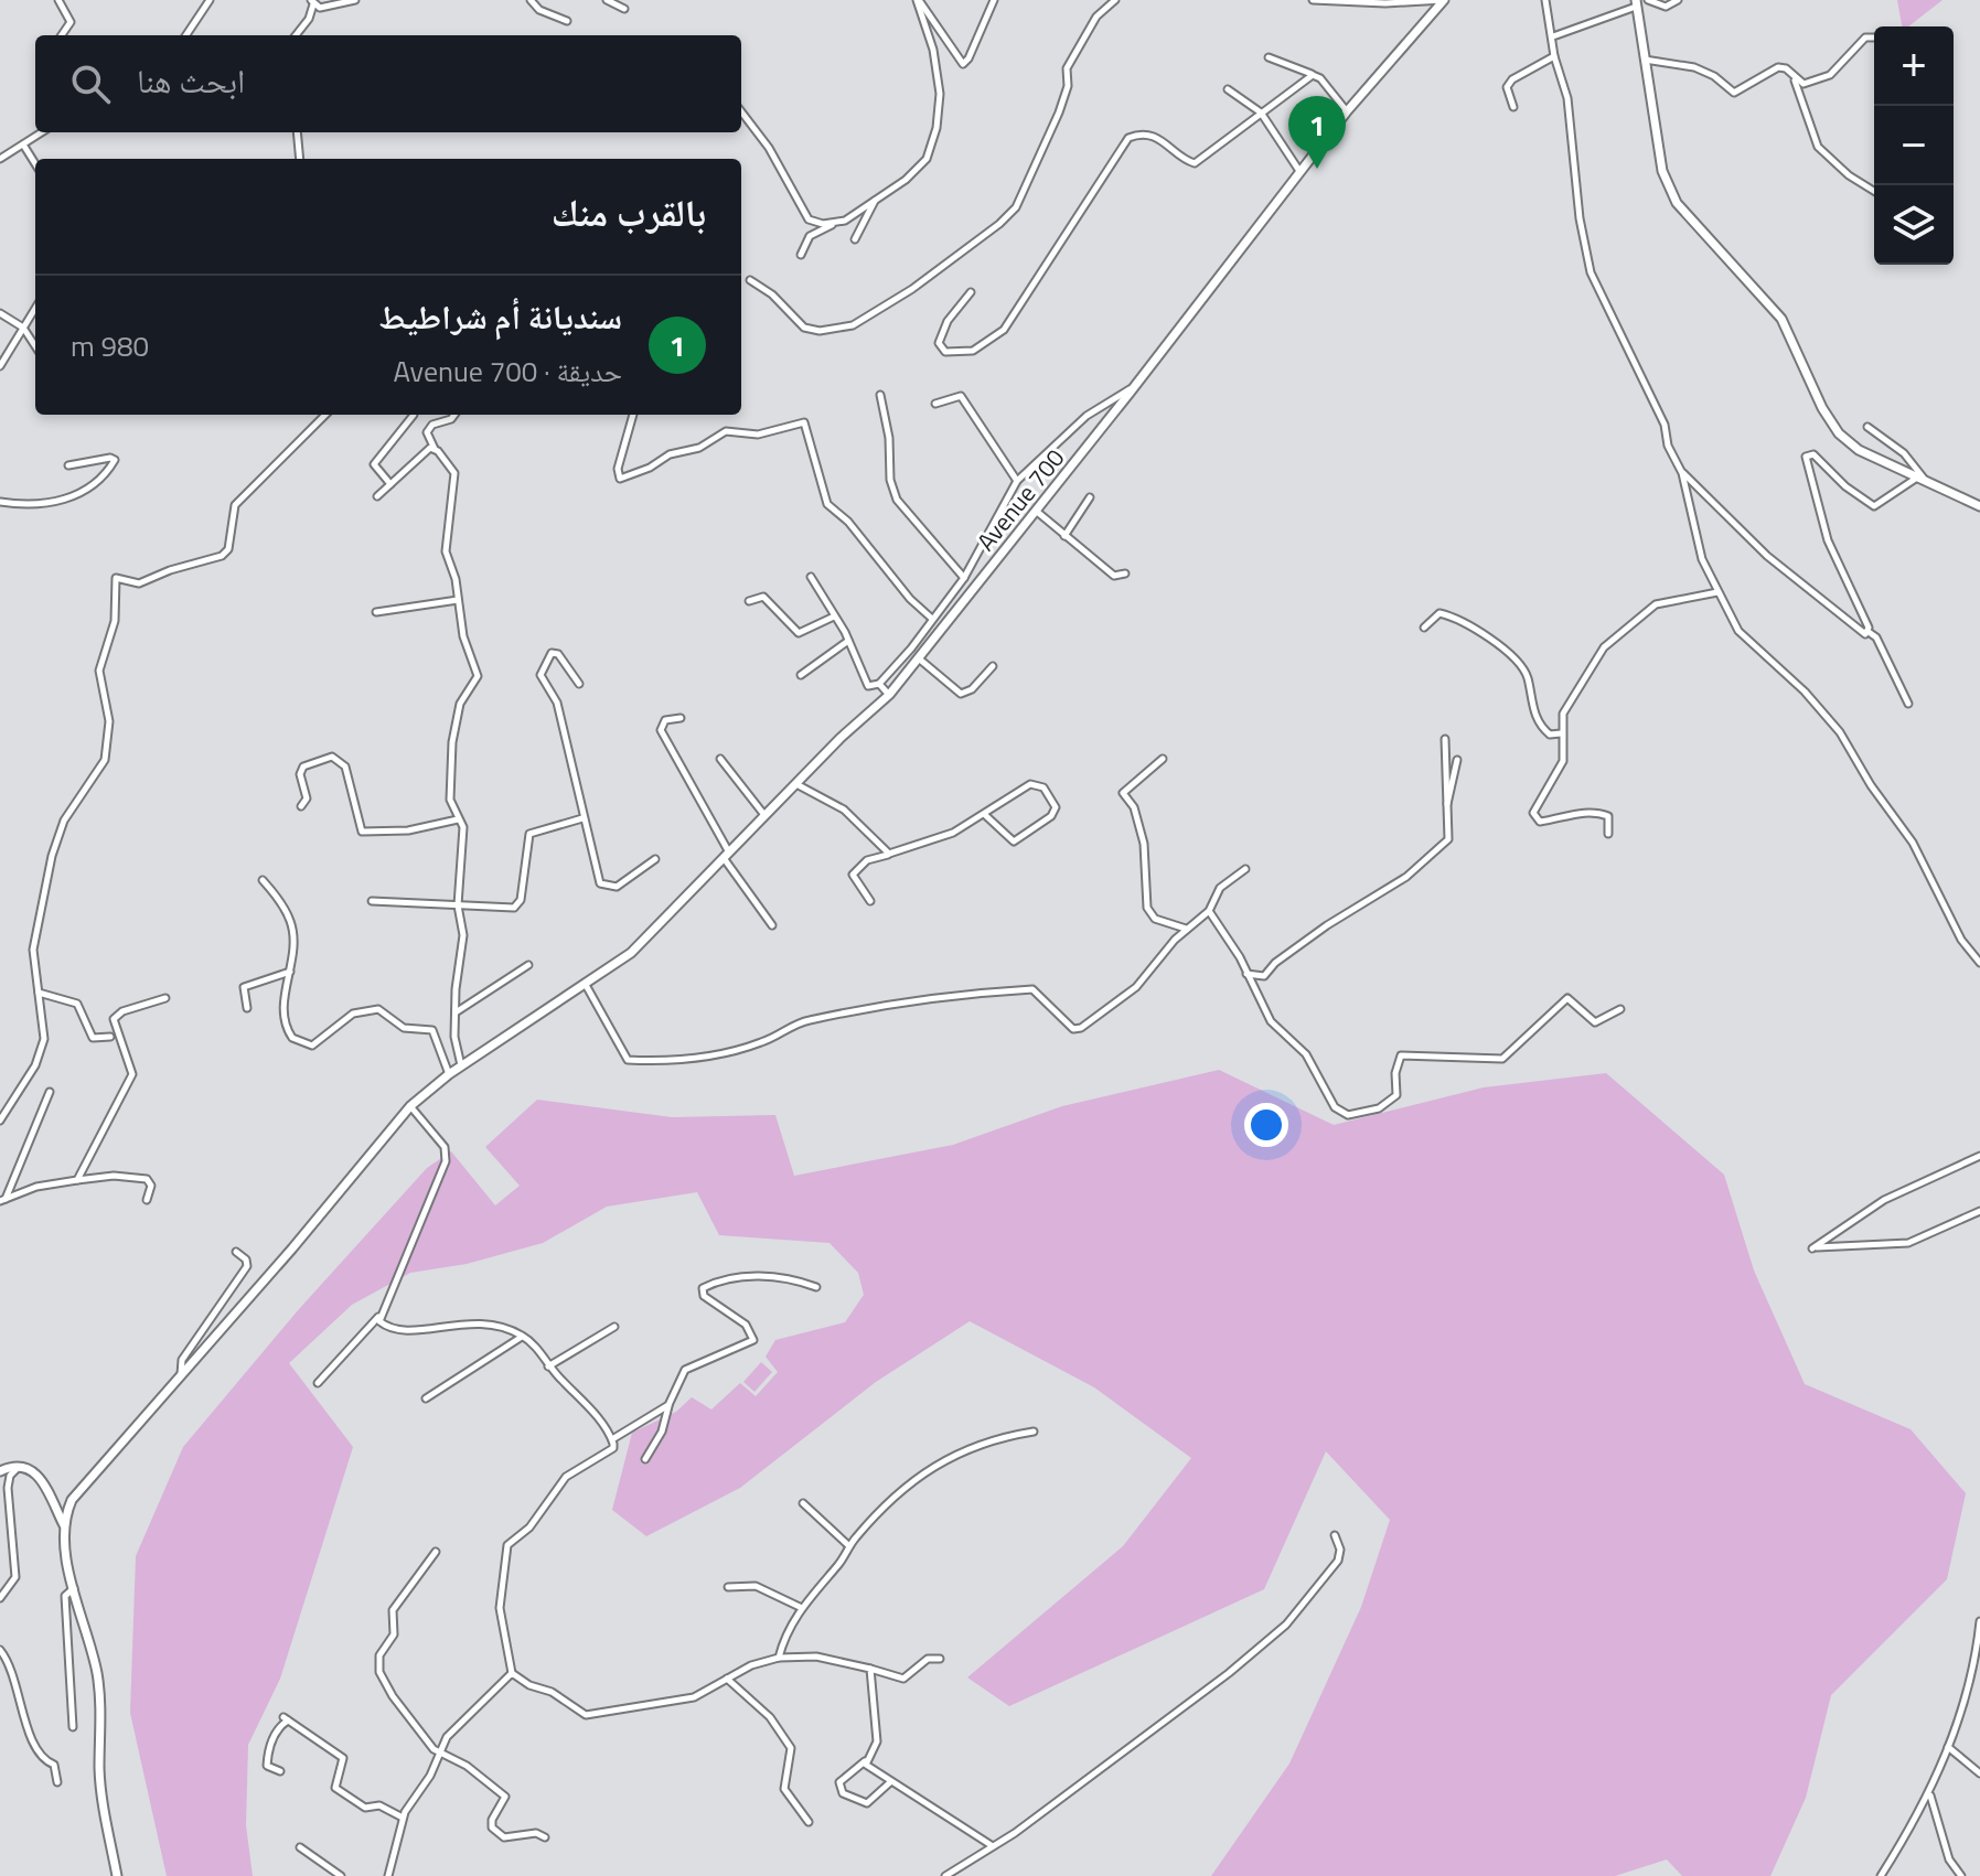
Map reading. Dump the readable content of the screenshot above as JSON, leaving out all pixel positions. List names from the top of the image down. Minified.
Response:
{"streets":{"main road":["Avenue 700"]},"page":{"map_buttons":["+","−"],"search":"ابحث هنا","pins":"1","heading":"بالقرب منك","list":[{"mark":"1","name":"سنديانة أم شراطيط","note":"حديقة · Avenue 700","value":"980 m"}]}}
